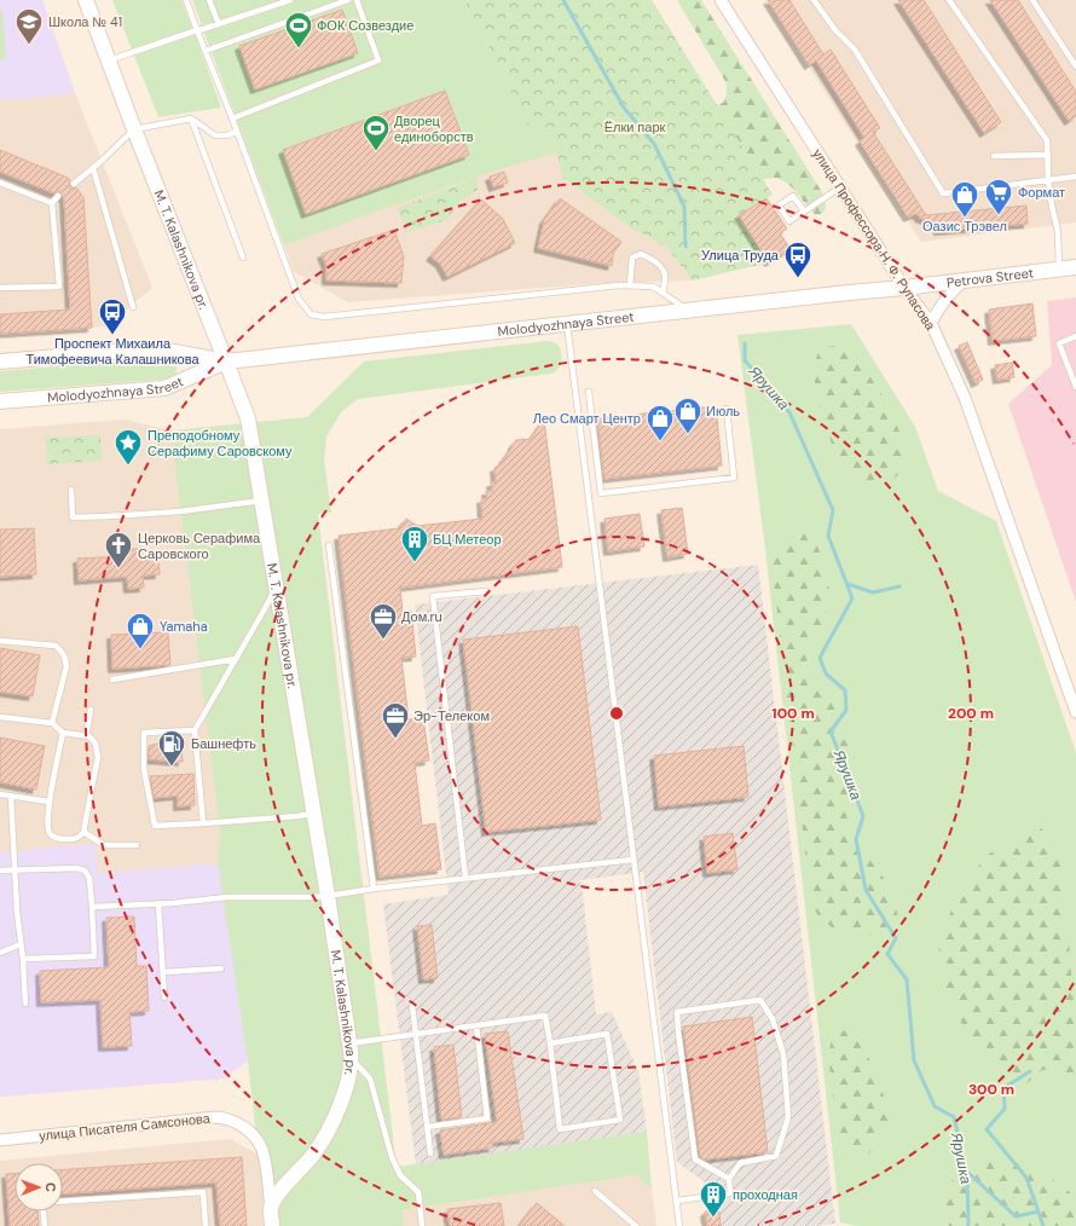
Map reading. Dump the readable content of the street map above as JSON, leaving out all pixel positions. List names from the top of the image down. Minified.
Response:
{"streets":{"main road":["M. T. Kalashnikova pr.","Petrova Street","Molodyozhnaya Street"],"street":["улица Профессора Н. Ф. Рупасова","улица Писателя Самсонова"]},"crossings":[["улица Профессора Н. Ф. Рупасова","Petrova Street"],["улица Профессора Н. Ф. Рупасова","Molodyozhnaya Street"],["M. T. Kalashnikova pr.","Molodyozhnaya Street"],["M. T. Kalashnikova pr.","улица Писателя Самсонова"],["Petrova Street","Molodyozhnaya Street"]],"water":["Ярушка"],"parks":["Ёлки парк"],"places":{"school or university":["Школа № 41"],"sports":["ФОК Созвездие","Дворец единоборств"],"supermarket":["Формат"],"shop":["Оазис Трэвел","Июль","Лео Смарт Центр","Yamaha"],"bus stop":["Улица Труда","Проспект Михаила Тимофеевича Калашникова"],"place":["Преподобному Серафиму Саровскому"],"building":["БЦ Метеор","проходная"],"church":["Церковь Серафима Саровского"],"office":["Дом.ru","Эр-Телеком"],"fuel station":["Башнефть"]},"north":"right","rings":["100 m","200 m","300 m"]}
